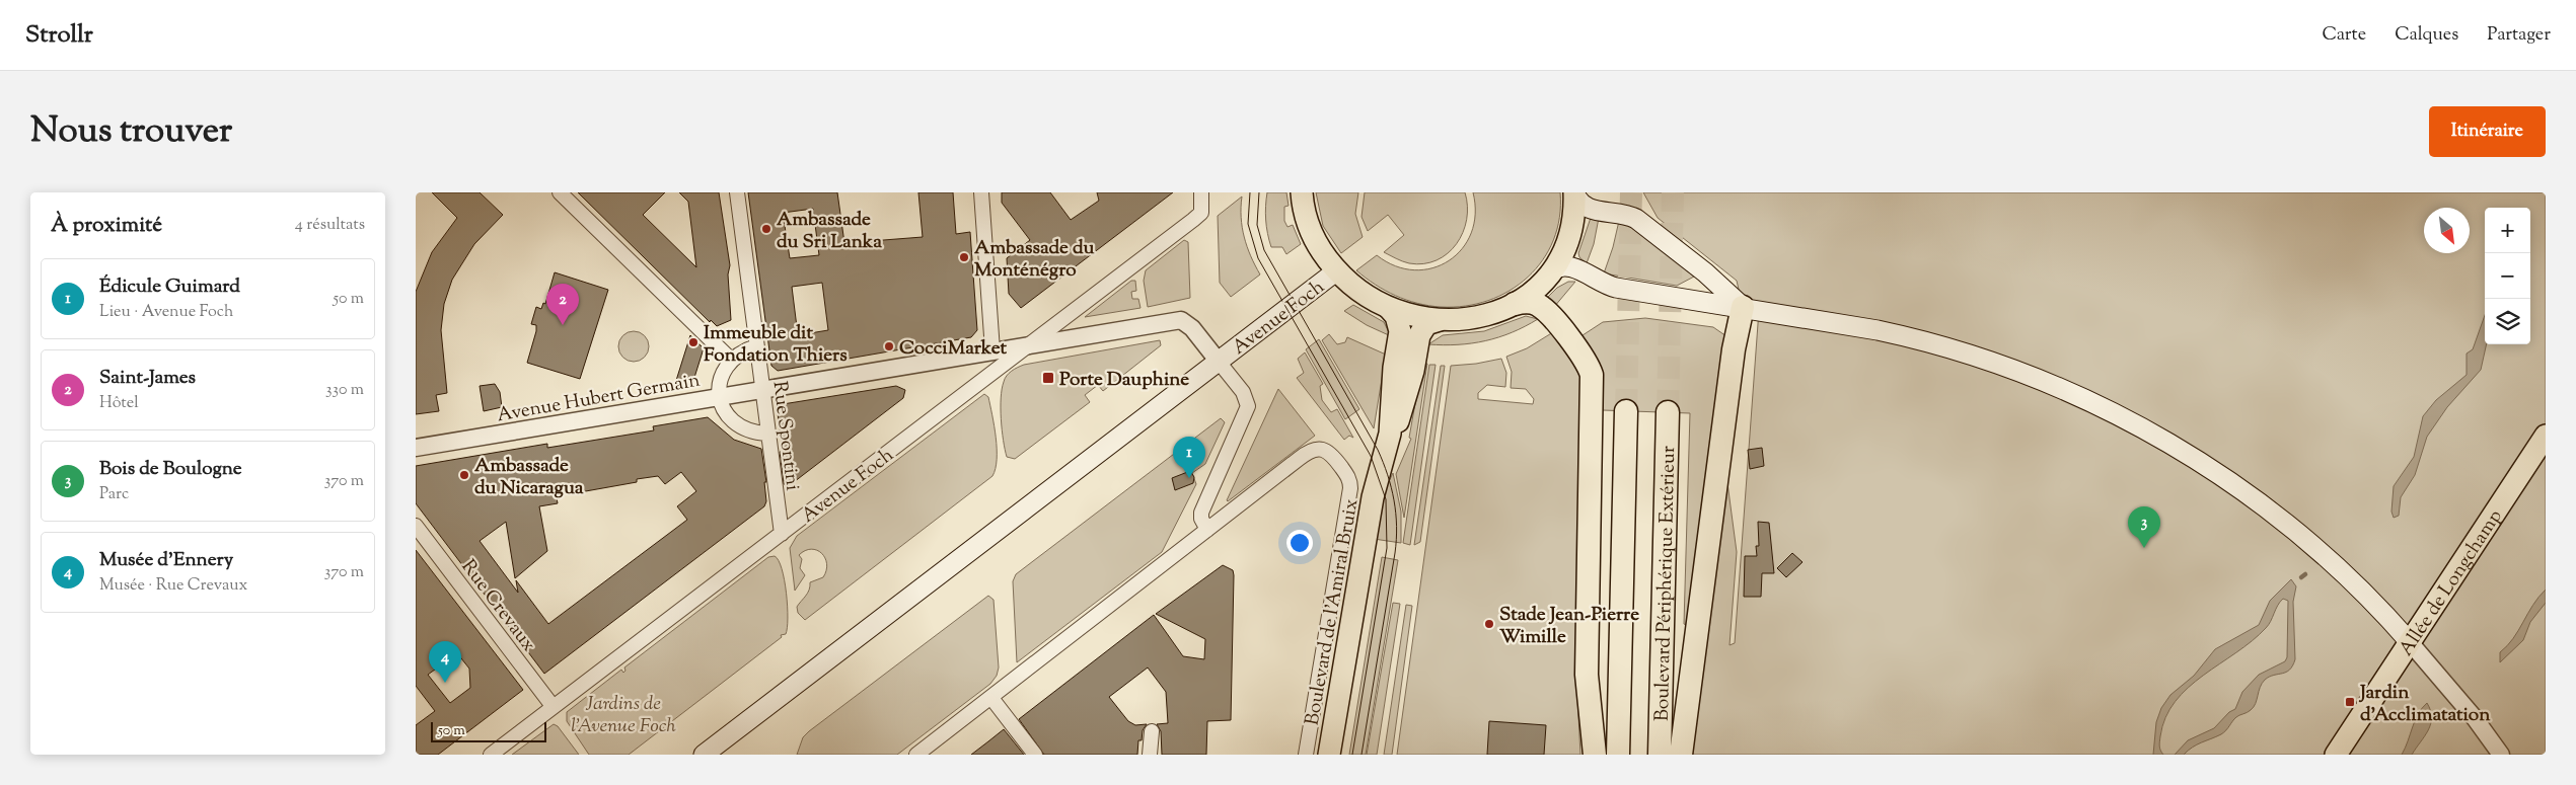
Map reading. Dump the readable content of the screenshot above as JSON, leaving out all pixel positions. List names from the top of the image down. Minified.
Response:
{"streets":{"highway":["Boulevard Périphérique Extérieur"],"main road":["Avenue Foch","Allée de Longchamp","Boulevard de l'Amiral Bruix"],"street":["Avenue Hubert Germain","Rue Spontini","Rue Crevaux"]},"crossings":[["Avenue Foch","Avenue Hubert Germain"],["Avenue Foch","Rue Spontini"],["Avenue Foch","Rue Crevaux"],["Avenue Foch","Boulevard de l'Amiral Bruix"],["Avenue Hubert Germain","Rue Spontini"]],"parks":["Jardins de l'Avenue Foch"],"places":{"other":["Ambassade du Sri Lanka","Ambassade du Monténégro","Immeuble dit Fondation Thiers","CocciMarket","Ambassade du Nicaragua","Stade Jean-Pierre Wimille"],"transit":["Porte Dauphine","Jardin d'Acclimatation"]},"scale_bar":"50 m","north":"bottom right","page":{"header":"Strollr","nav":["Carte","Calques","Partager"],"title":"Nous trouver","buttons":"Itinéraire","heading":["À proximité","4 résultats"],"map_buttons":["+","−"],"list":[{"mark":"1","name":"Édicule Guimard","note":"Lieu · Avenue Foch","value":"50 m"},{"mark":"2","name":"Saint-James","note":"Hôtel","value":"330 m"},{"mark":"3","name":"Bois de Boulogne","note":"Parc","value":"370 m"},{"mark":"4","name":"Musée d'Ennery","note":"Musée · Rue Crevaux","value":"370 m"}],"pins":["2","1","3","4"],"scale":"50 m"}}
